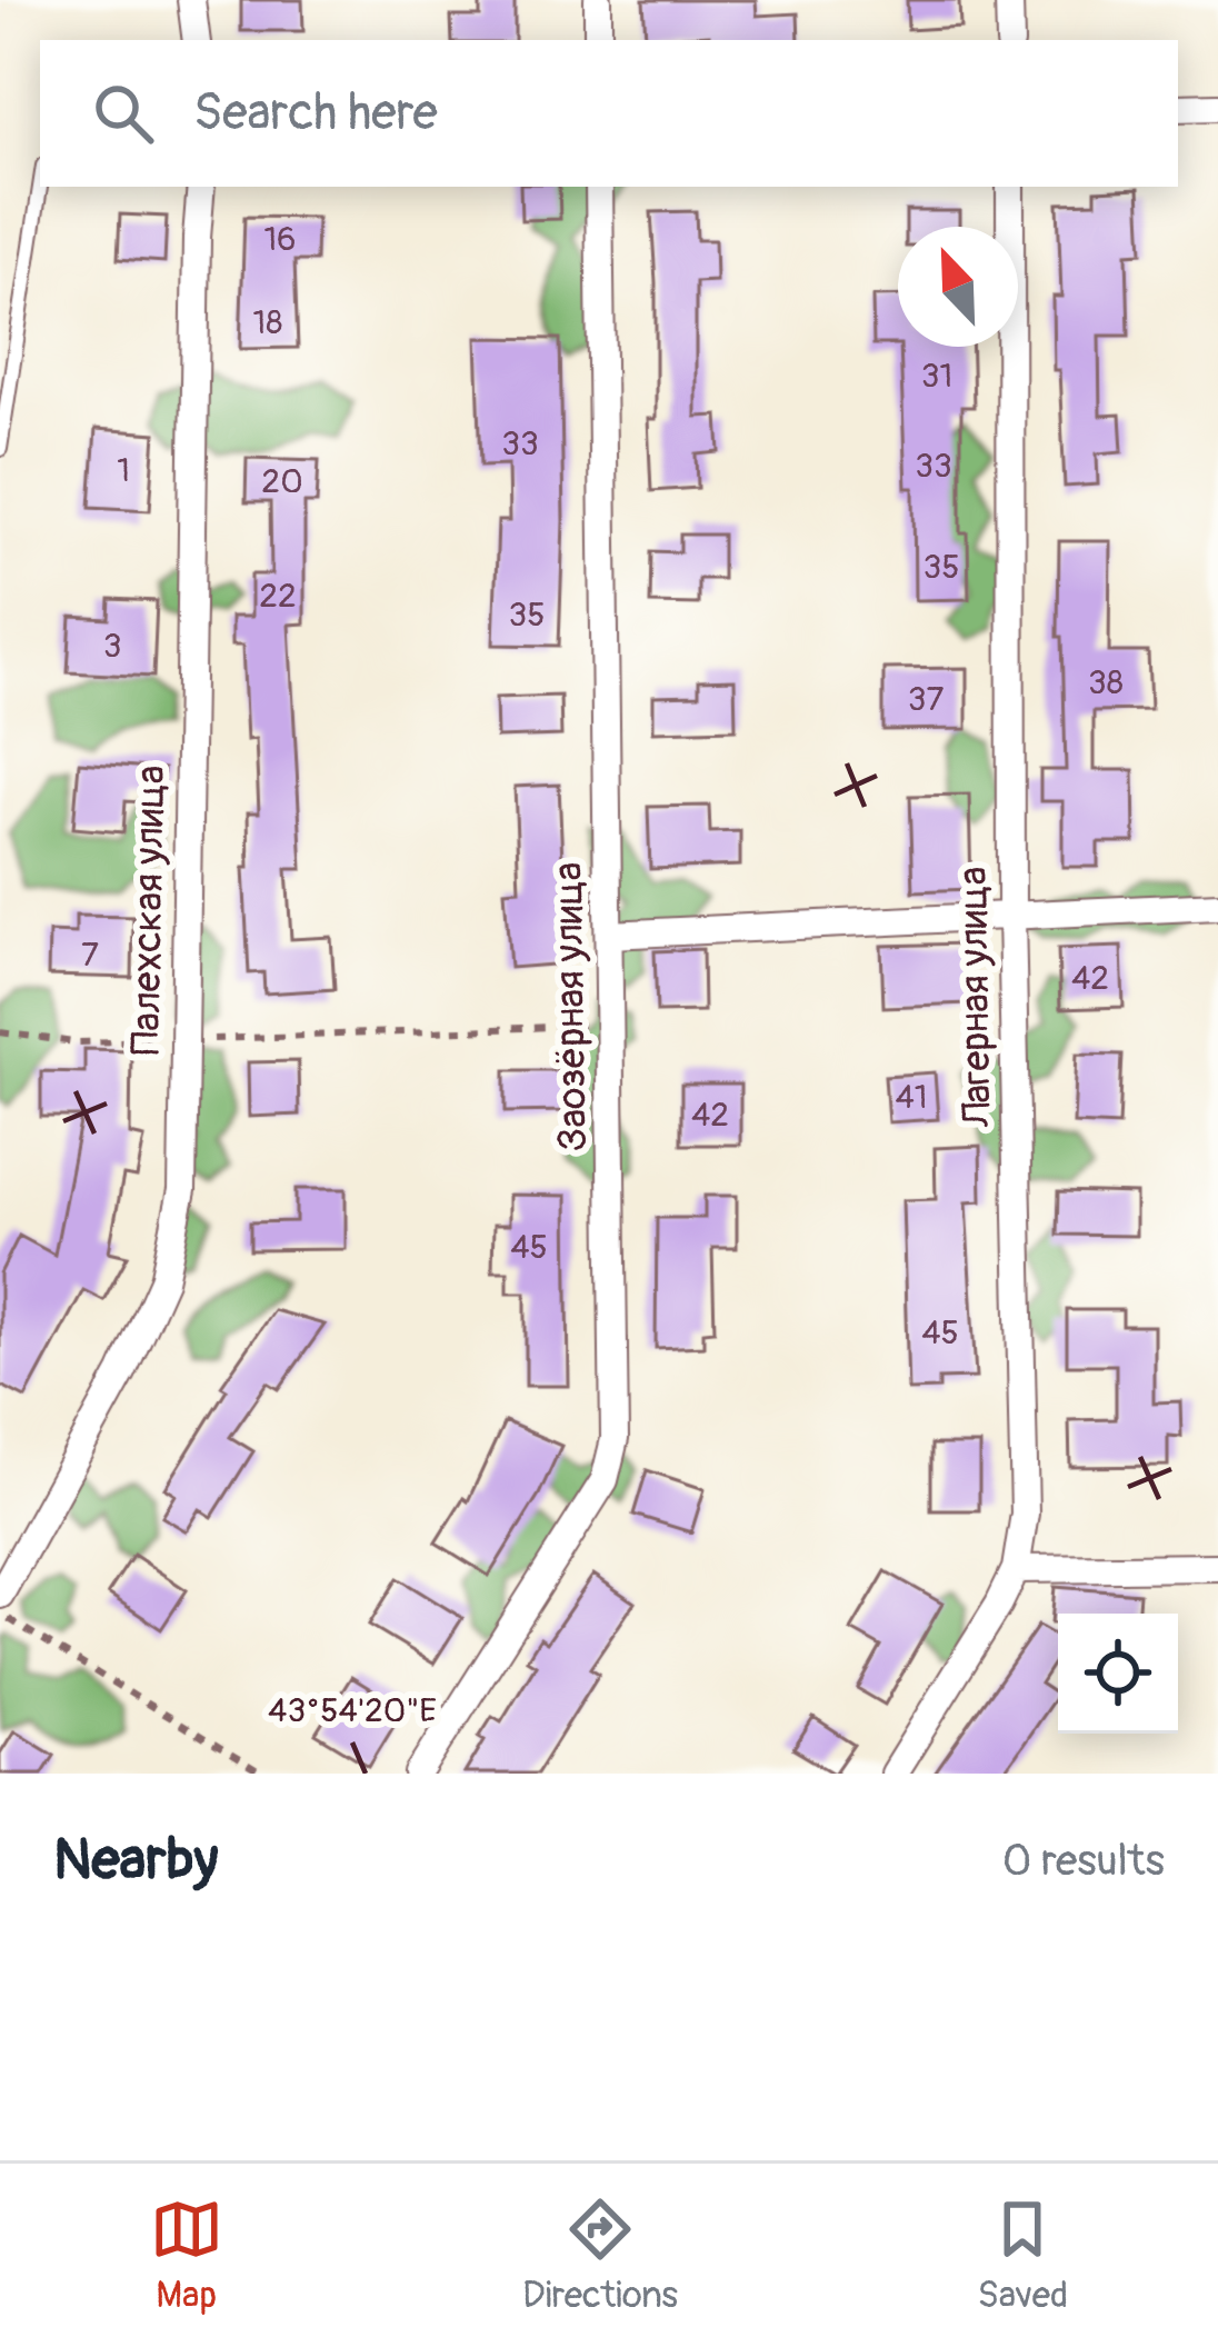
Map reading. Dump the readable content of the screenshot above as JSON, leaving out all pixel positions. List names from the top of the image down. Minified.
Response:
{"streets":{"street":["Палехская улица","Лагерная улица","Заозёрная улица"]},"house_numbers":["16","18","31","33","33","1","20","35","22","35","3","38","37","7","42","41","42","45","45"],"north":"top left","page":{"search":"Search here","heading":["Nearby","0 results"],"nav":["Map","Directions","Saved"]},"coordinates":["43°54'20\"E"]}
